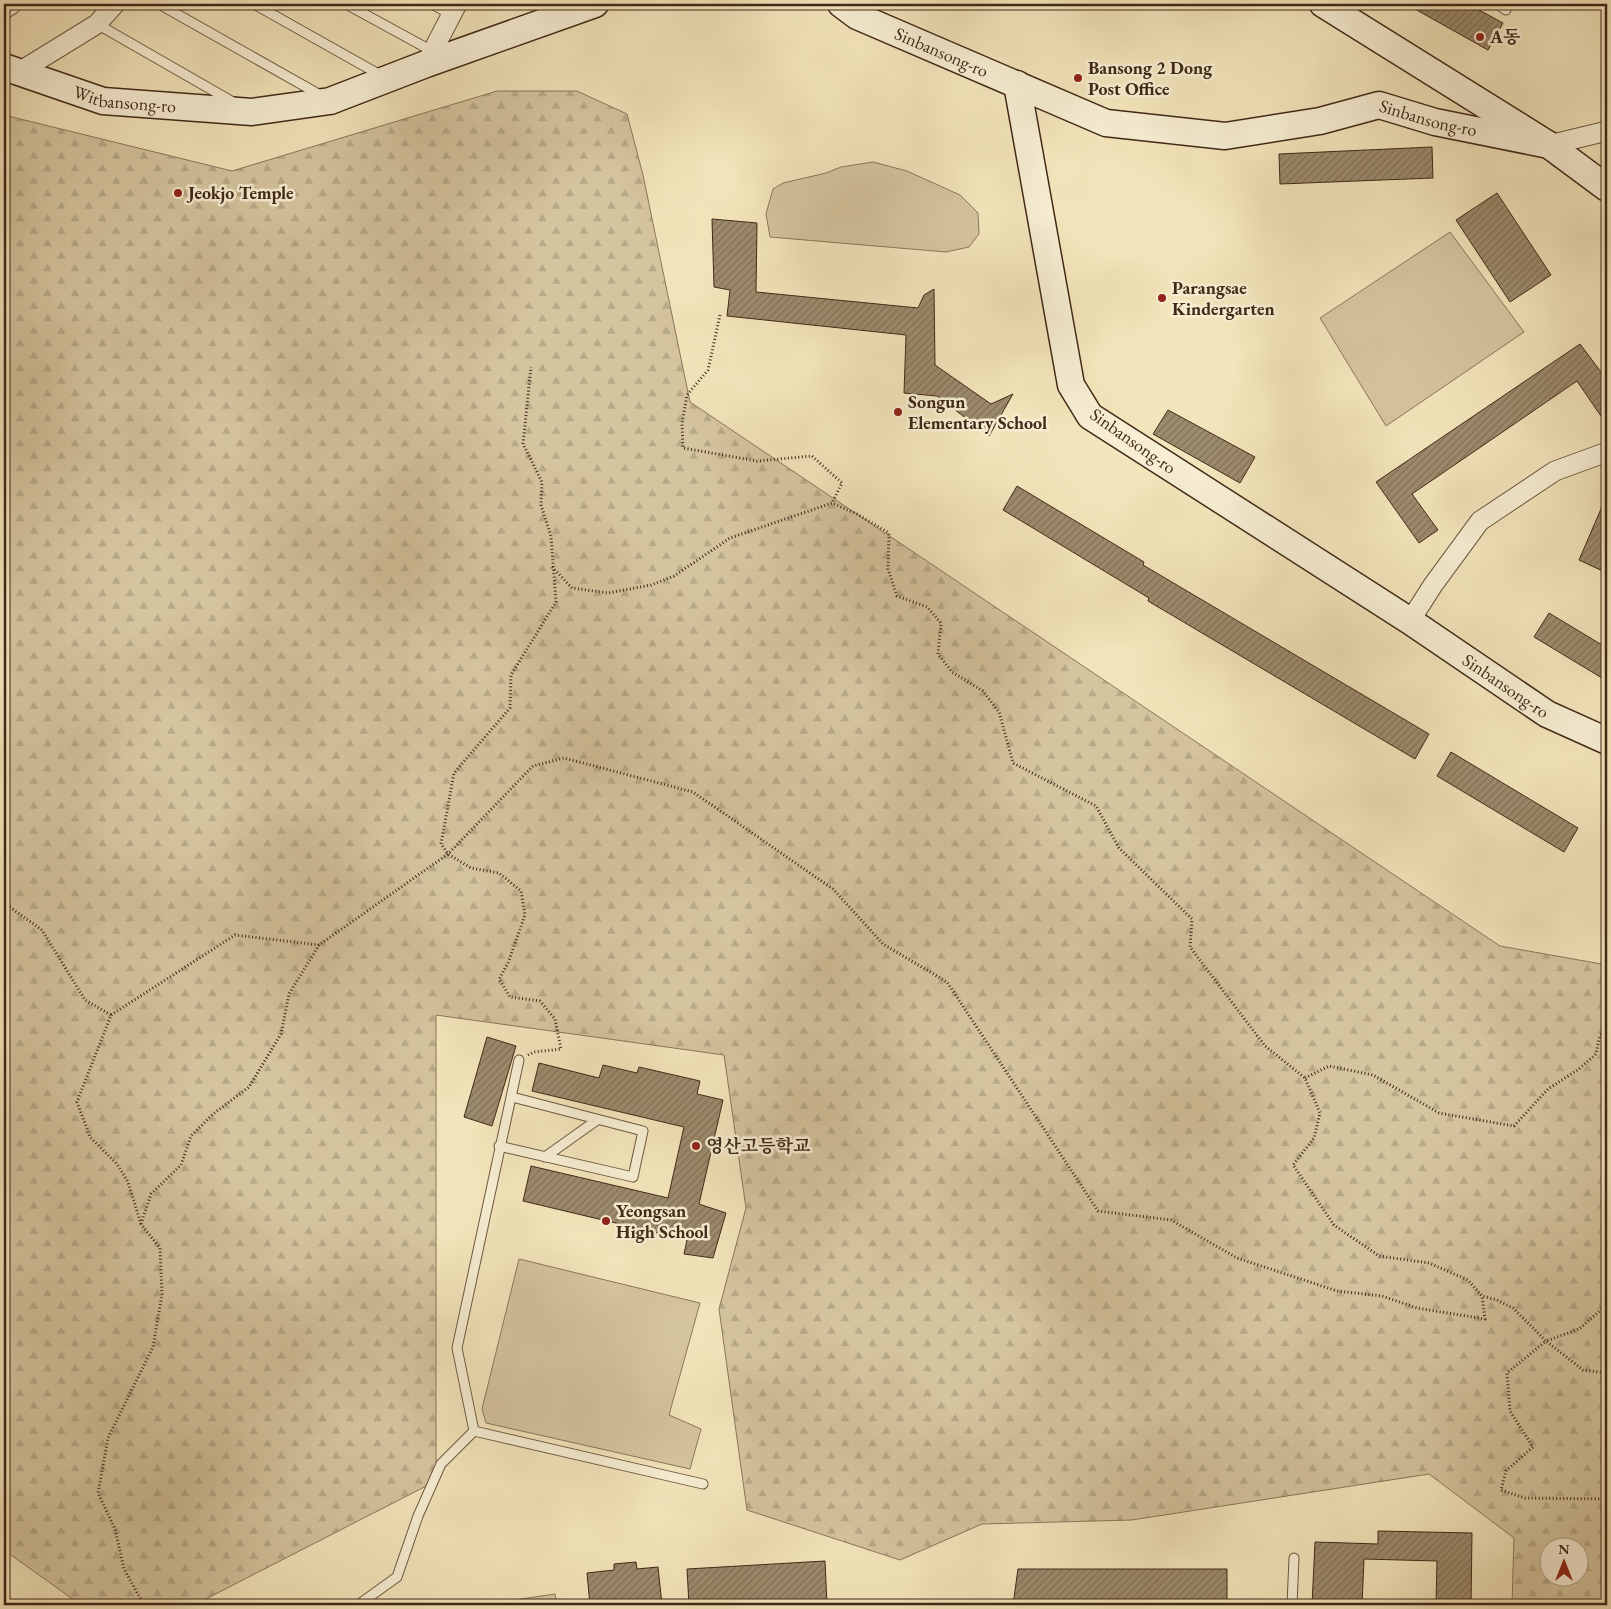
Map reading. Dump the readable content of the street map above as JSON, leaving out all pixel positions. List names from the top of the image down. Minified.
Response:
{"streets":{"main road":["Sinbansong-ro","Witbansong-ro"]},"places":["A동","Bansong 2 Dong Post Office","Jeokjo Temple","Parangsae Kindergarten","Songun Elementary School","영산고등학교","Yeongsan High School"],"north":"top"}
